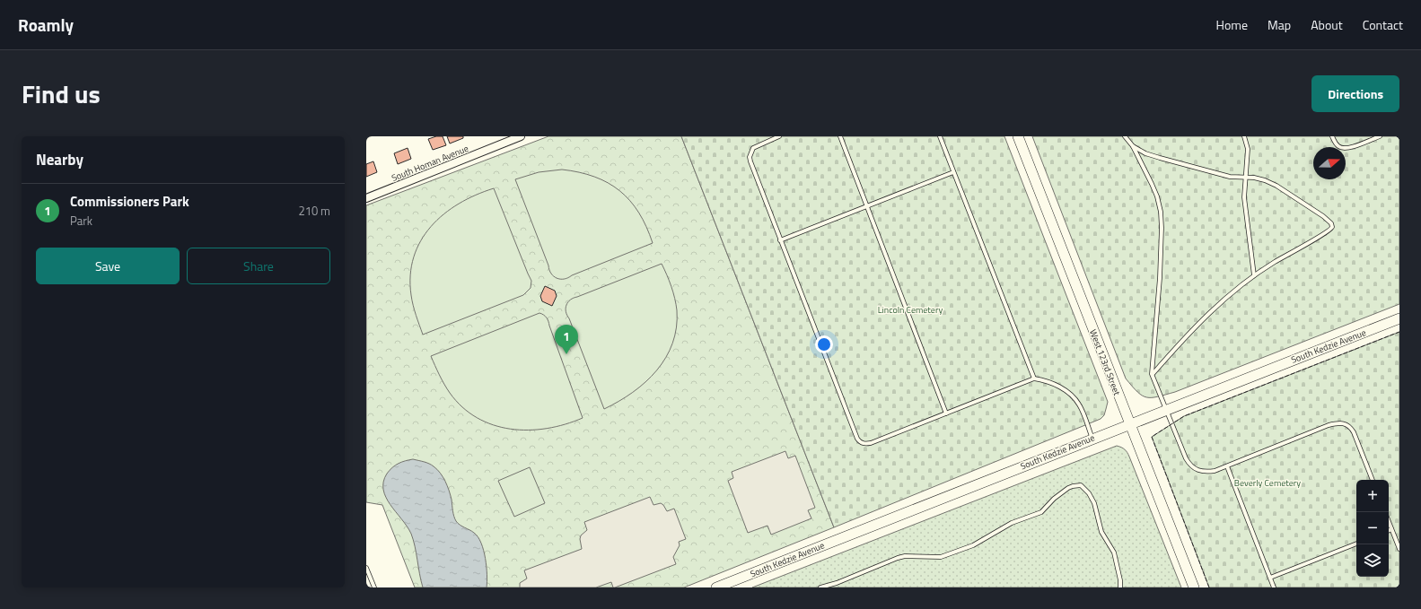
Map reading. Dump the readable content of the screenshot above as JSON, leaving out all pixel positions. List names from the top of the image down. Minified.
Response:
{"streets":{"main road":["South Kedzie Avenue","West 123rd Street"],"street":["South Homan Avenue"]},"crossings":[["South Kedzie Avenue","West 123rd Street"]],"parks":["Lincoln Cemetery","Beverly Cemetery"],"north":"right","page":{"header":"Roamly","nav":["Home","Map","About","Contact"],"title":"Find us","buttons":["Directions",["Save","Share"]],"heading":"Nearby","list":[{"mark":"1","name":"Commissioners Park","note":"Park","value":"210 m"}],"pins":"1","map_buttons":["+","−"]}}
